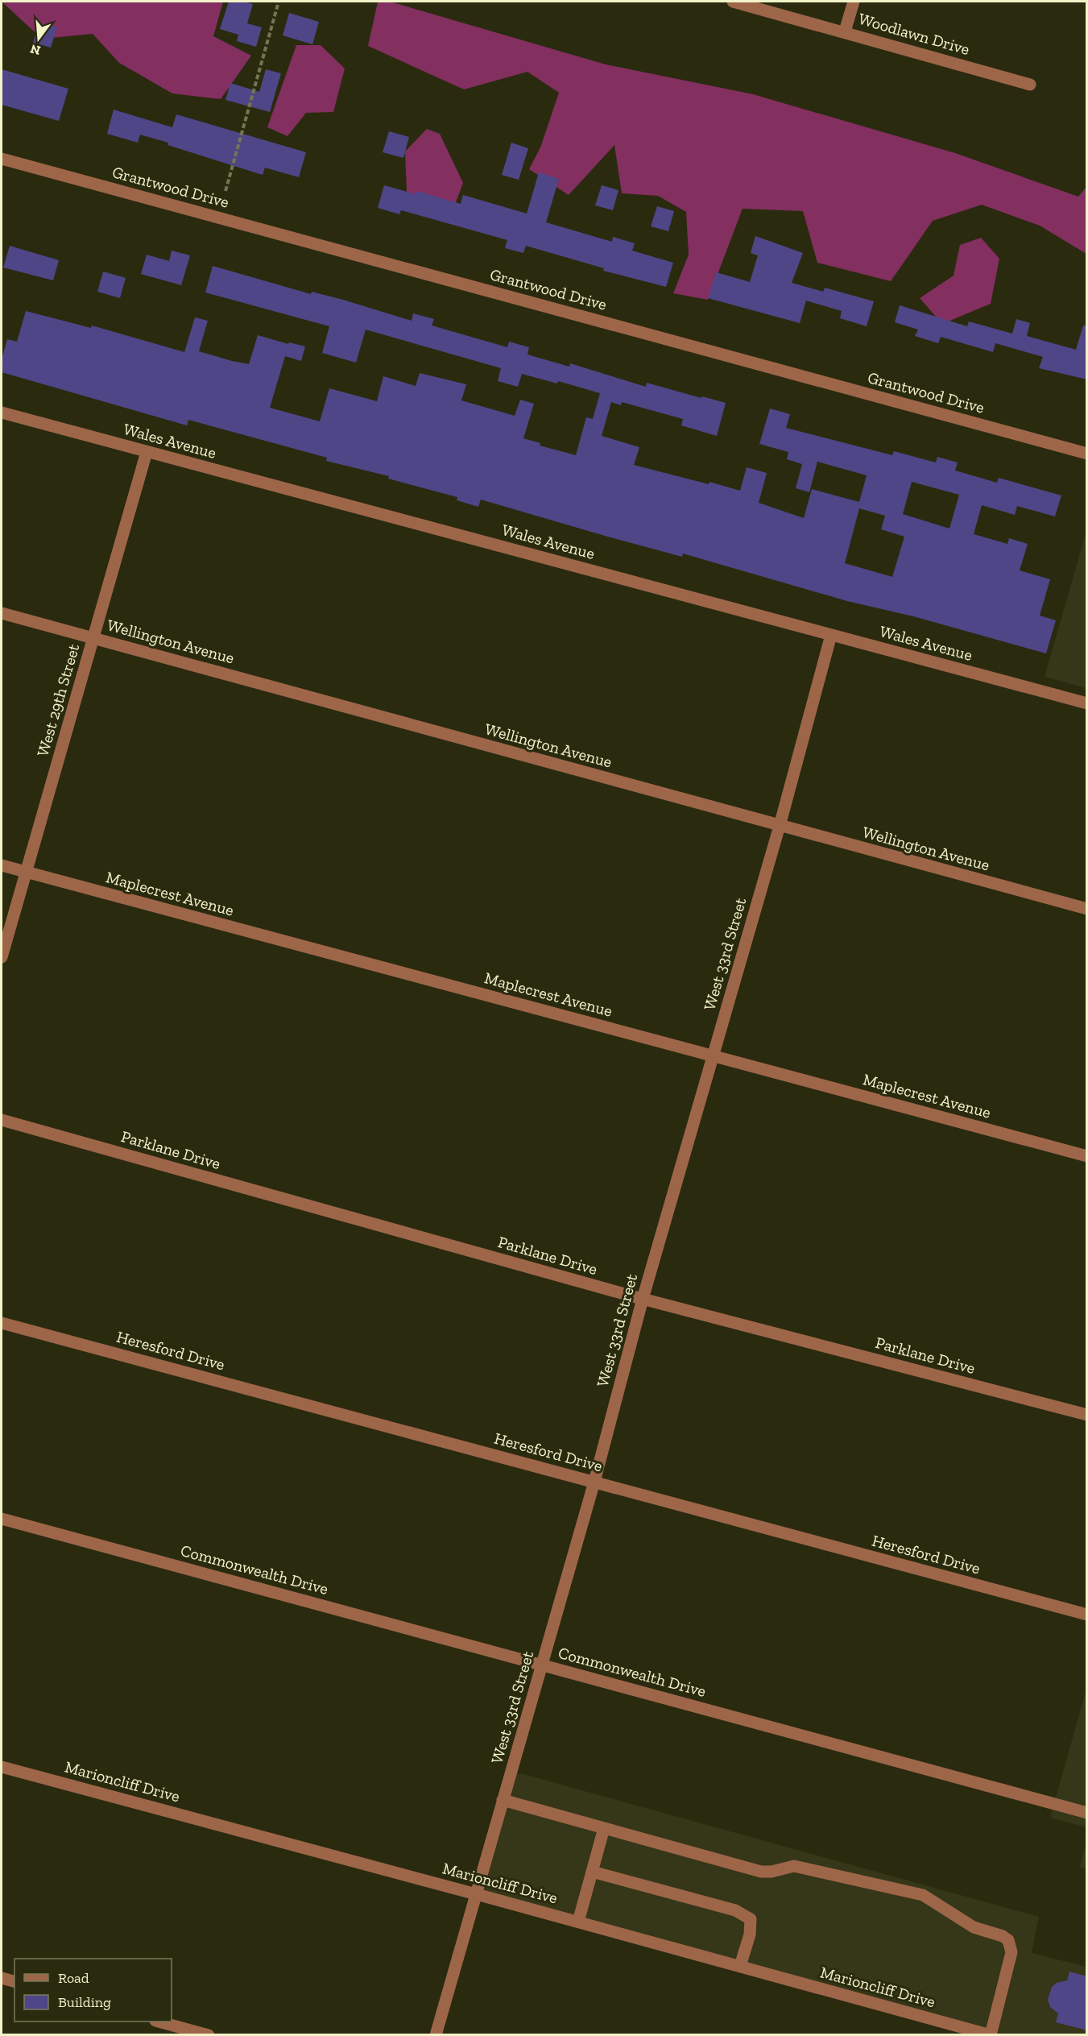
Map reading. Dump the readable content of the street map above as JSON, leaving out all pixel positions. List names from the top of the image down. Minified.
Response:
{"streets":{"street":["Woodlawn Drive","Grantwood Drive","Wales Avenue","Wellington Avenue","West 29th Street","Maplecrest Avenue","West 33rd Street","Parklane Drive","Heresford Drive","Commonwealth Drive","Marioncliff Drive"]},"crossings":[["Wales Avenue","West 29th Street"],["Wales Avenue","West 33rd Street"],["Wellington Avenue","West 29th Street"],["Wellington Avenue","West 33rd Street"],["West 29th Street","Maplecrest Avenue"],["Maplecrest Avenue","West 33rd Street"],["West 33rd Street","Parklane Drive"],["West 33rd Street","Heresford Drive"],["West 33rd Street","Commonwealth Drive"],["West 33rd Street","Marioncliff Drive"]],"legend":["Road","Building"],"north":"bottom"}
